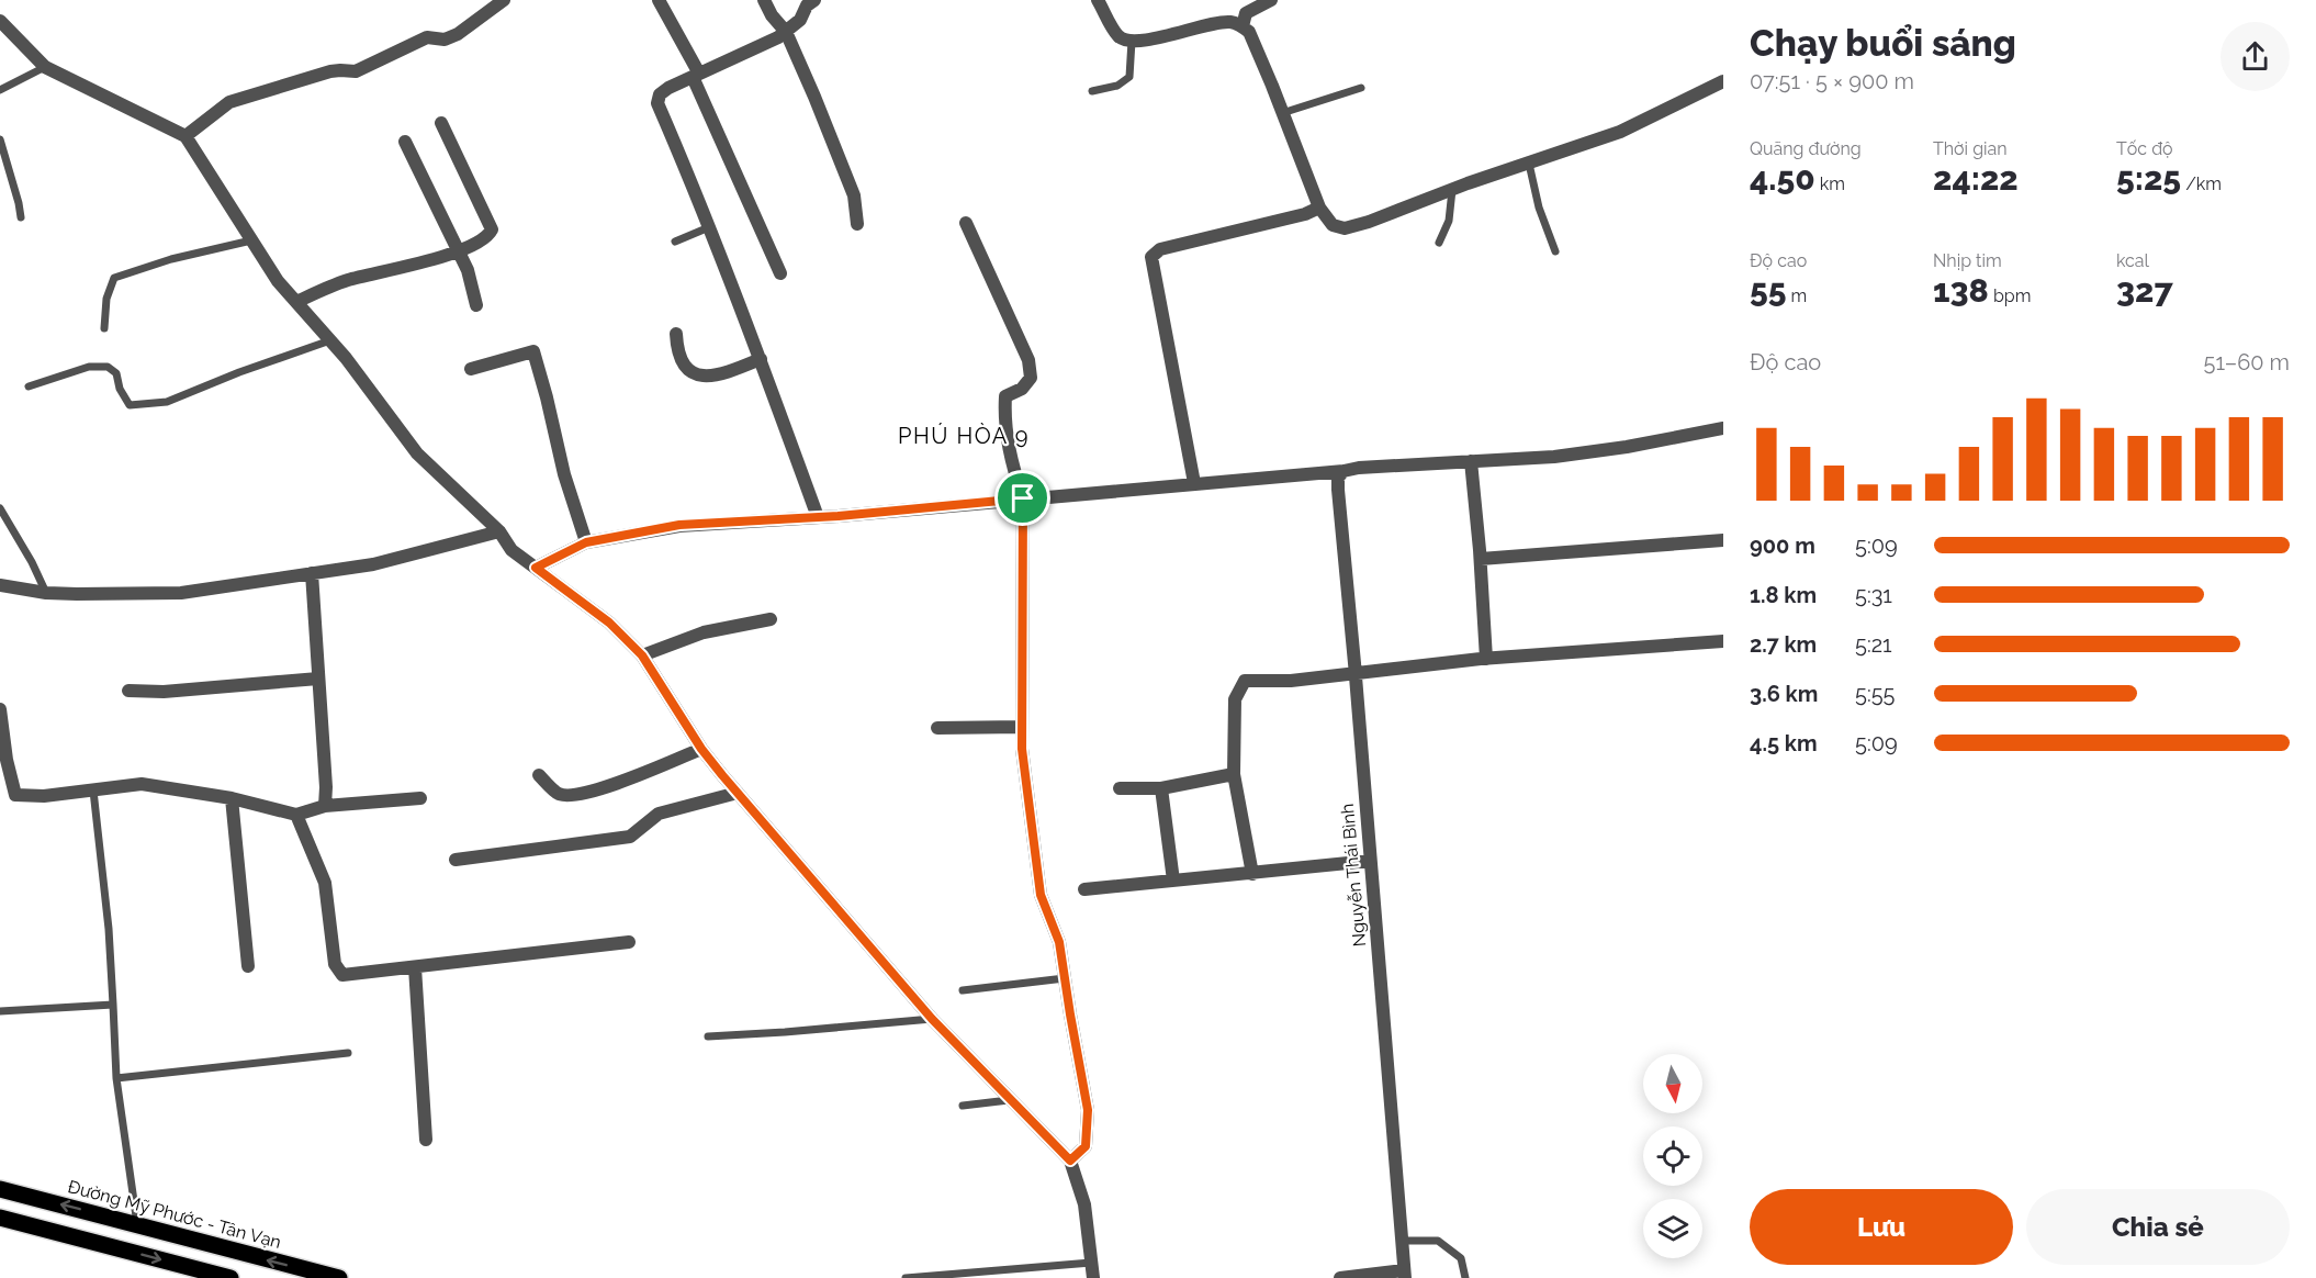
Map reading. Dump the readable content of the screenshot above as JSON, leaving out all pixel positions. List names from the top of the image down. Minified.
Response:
{"streets":{"main road":["Đường Mỹ Phước - Tân Vạn"],"street":["Nguyễn Thái Bình"]},"districts":["PHÚ HÒA 9"],"north":"bottom","page":{"heading":["Chạy buổi sáng","07:51 · 5 × 900 m"],"stats":[["Quãng đường","4.50 km"],["Thời gian","24:22"],["Tốc độ","5:25 /km"],["Độ cao","55 m"],["Nhịp tim","138 bpm"],["kcal","327"]],"chart":["Độ cao","51–60 m"],"list":[{"name":"900 m","note":"5:09"},{"name":"1.8 km","note":"5:31"},{"name":"2.7 km","note":"5:21"},{"name":"3.6 km","note":"5:55"},{"name":"4.5 km","note":"5:09"}],"buttons":["Lưu","Chia sẻ"]}}
